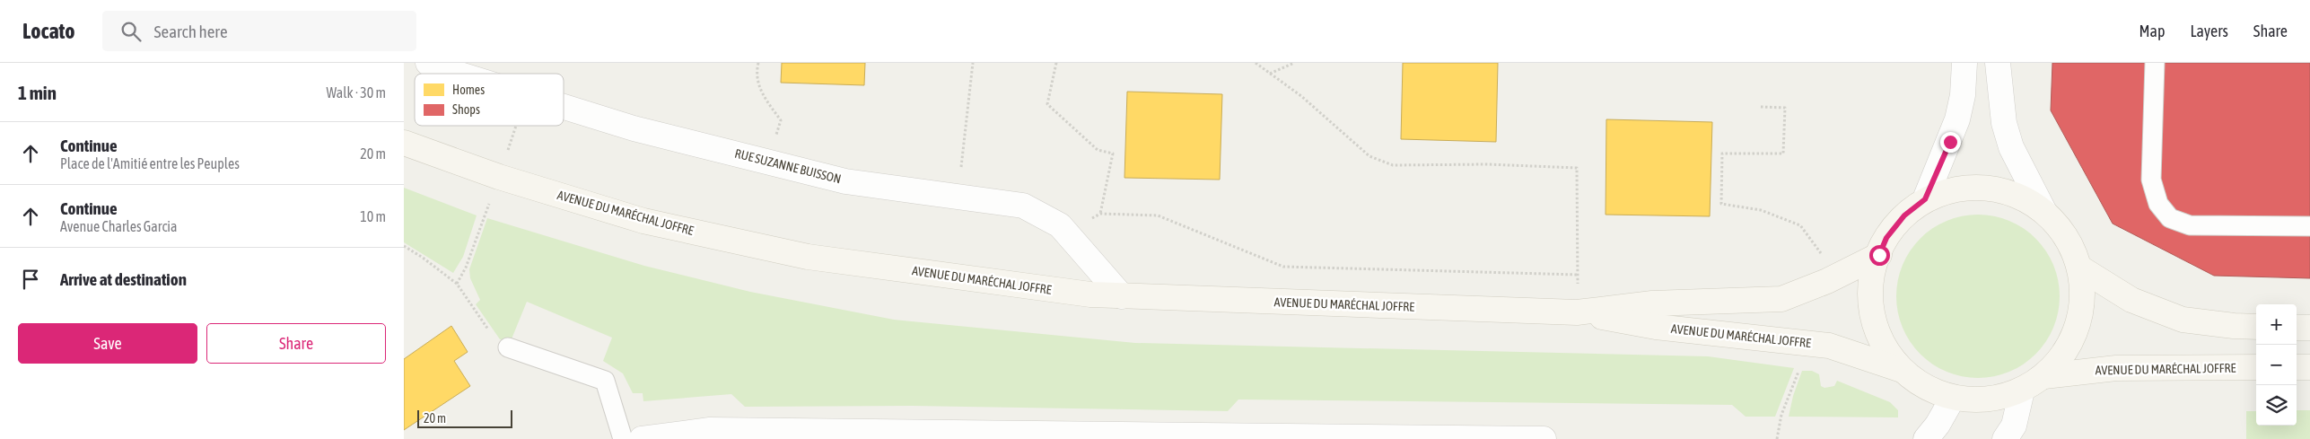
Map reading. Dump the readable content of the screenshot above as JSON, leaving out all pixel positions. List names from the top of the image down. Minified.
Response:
{"streets":{"main road":["AVENUE DU MARÉCHAL JOFFRE"],"street":["RUE SUZANNE BUISSON"]},"crossings":[["RUE SUZANNE BUISSON","AVENUE DU MARÉCHAL JOFFRE"]],"legend":["Homes","Shops"],"scale_bar":"20 m","page":{"header":"Locato","search":"Search here","nav":["Map","Layers","Share"],"heading":["1 min","Walk · 30 m"],"list":[["Continue","Place de l'Amitié entre les Peuples","20 m"],["Continue","Avenue Charles Garcia","10 m"],"Arrive at destination"],"map_buttons":["+","−"],"buttons":["Save","Share"],"scale":"20 m"}}
